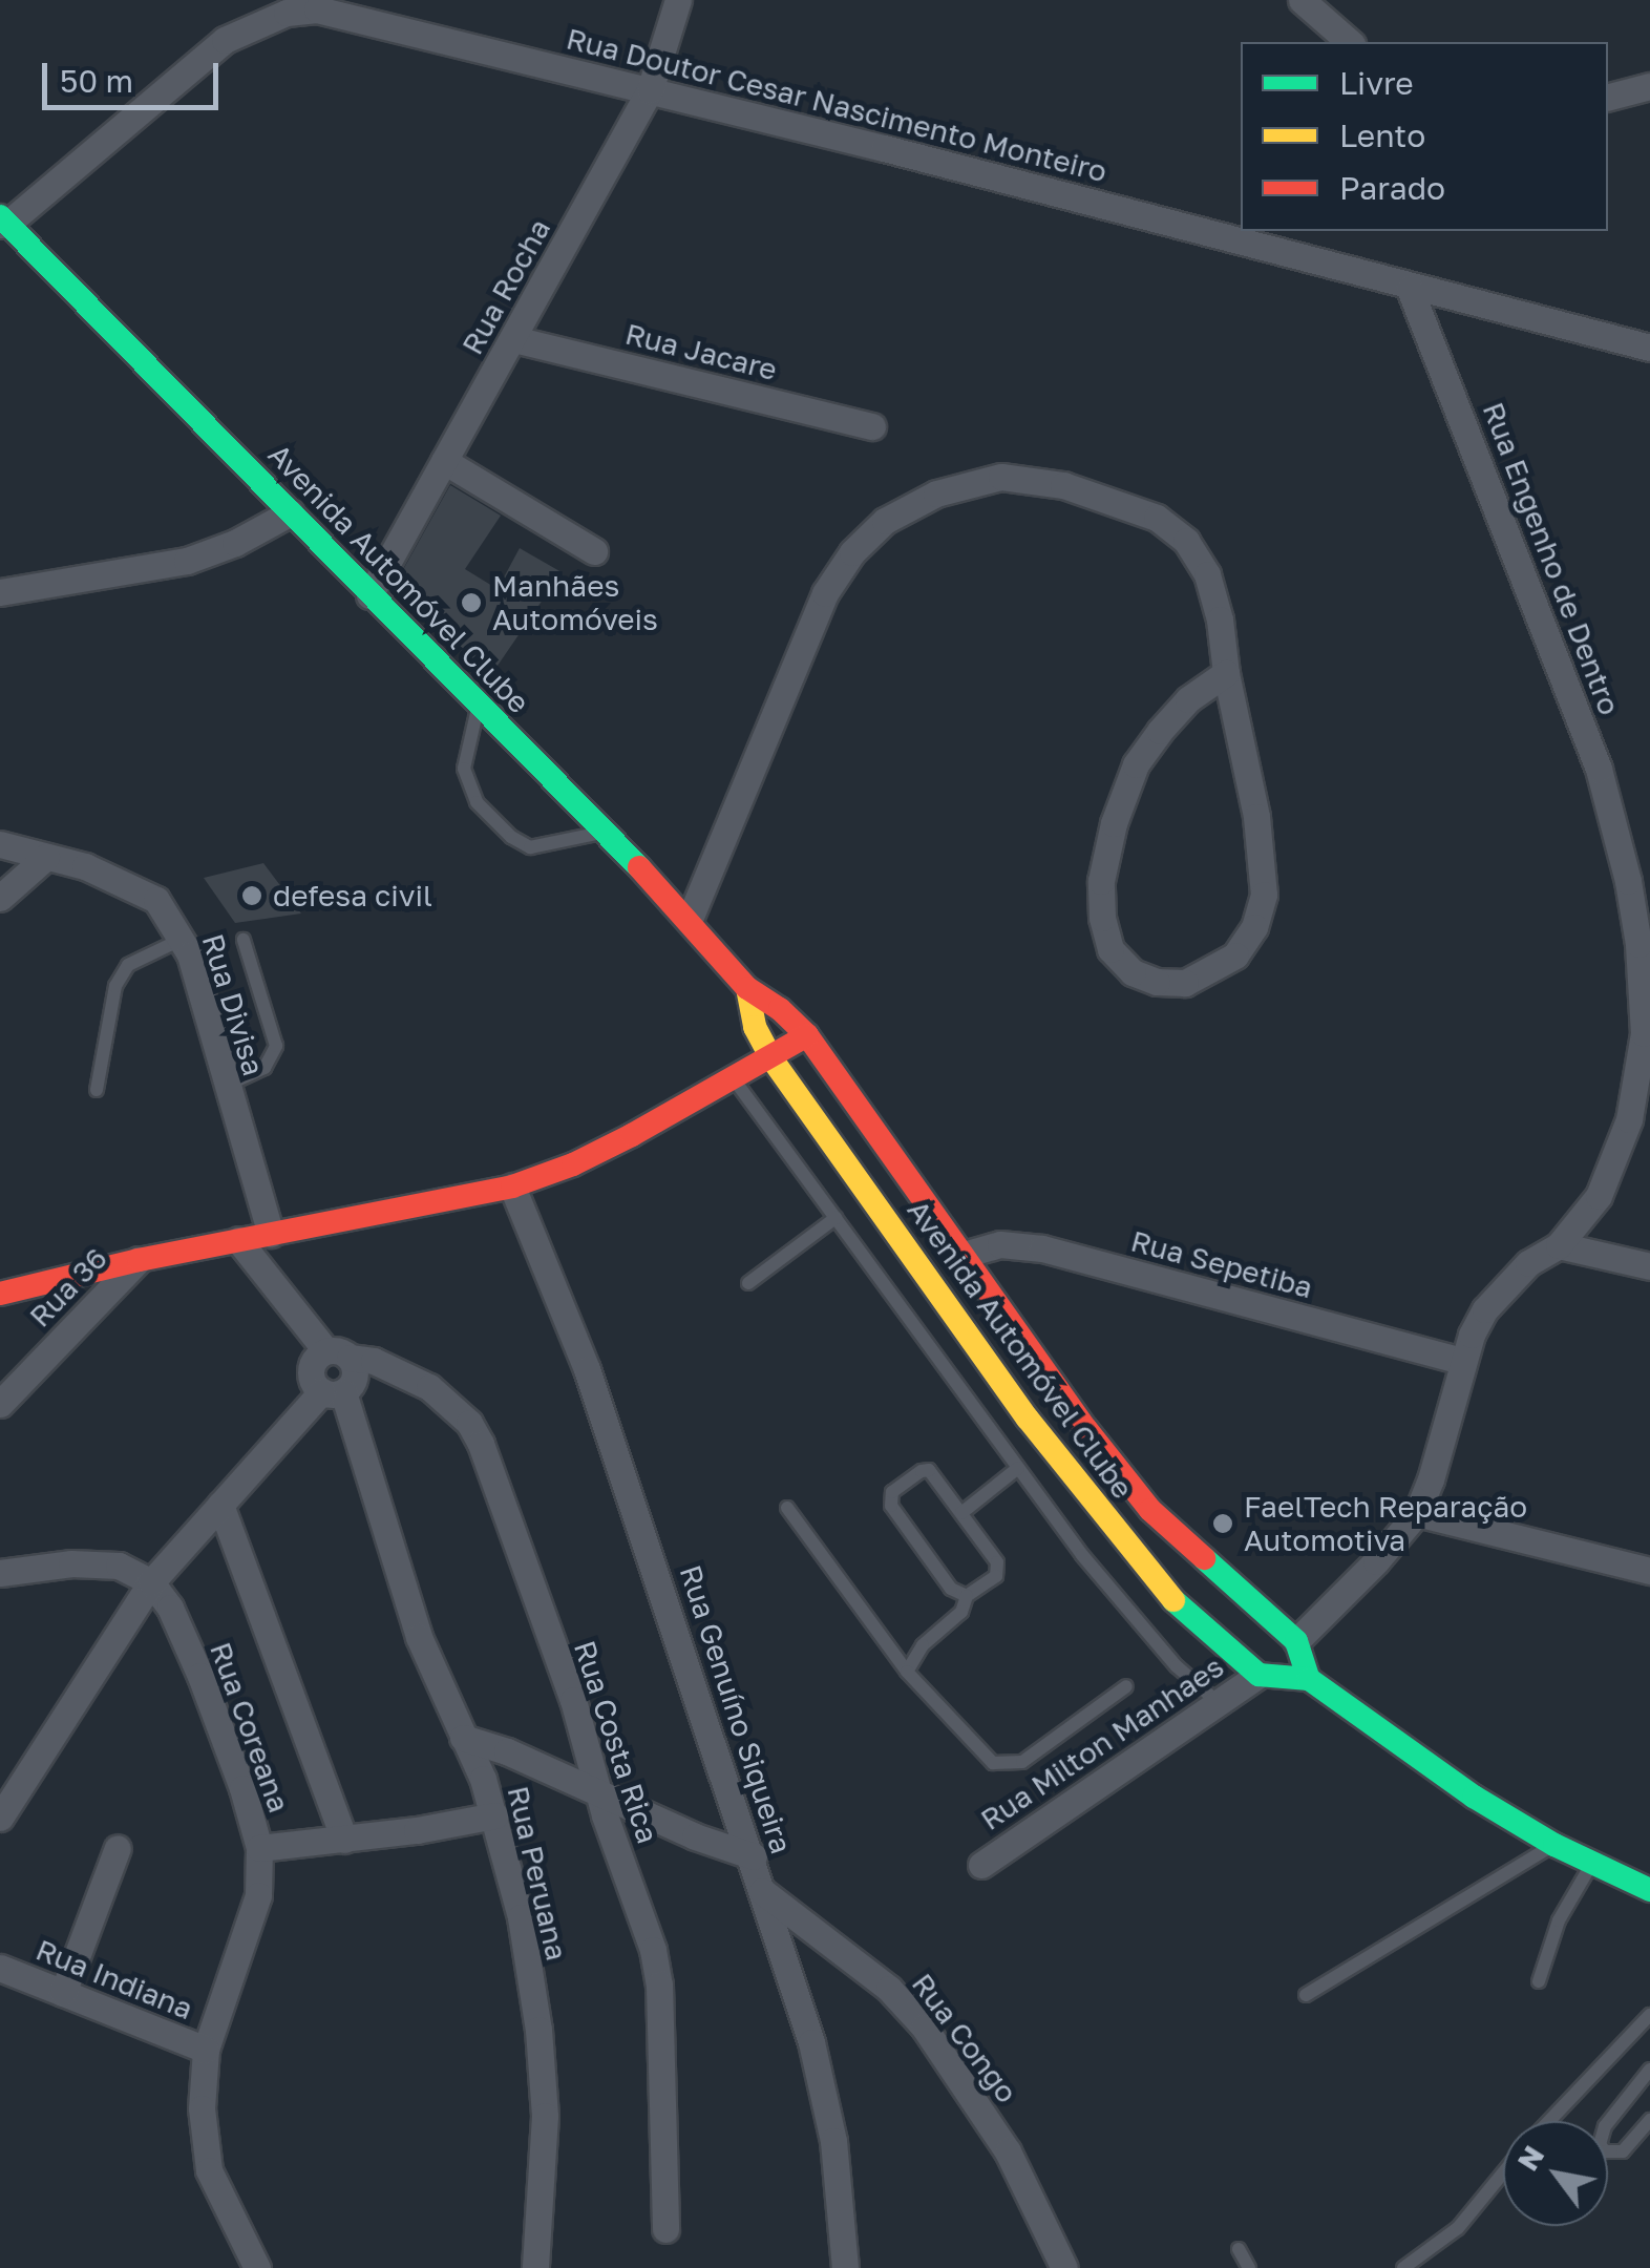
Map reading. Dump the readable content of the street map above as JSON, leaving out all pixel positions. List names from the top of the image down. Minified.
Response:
{"streets":{"main road":["Avenida Automóvel Clube"],"street":["Rua Doutor Cesar Nascimento Monteiro","Rua Rocha","Rua Jacare","Rua Engenho de Dentro","Rua Divisa","Rua Sepetiba","Rua 36","Rua Genuíno Siqueira","Rua Coreana","Rua Costa Rica","Rua Milton Manhaes","Rua Peruana","Rua Indiana","Rua Congo"]},"crossings":[["Rua Doutor Cesar Nascimento Monteiro","Rua Rocha"],["Rua Doutor Cesar Nascimento Monteiro","Rua Engenho de Dentro"],["Rua Doutor Cesar Nascimento Monteiro","Avenida Automóvel Clube"],["Rua Rocha","Rua Jacare"],["Rua Rocha","Avenida Automóvel Clube"],["Rua Engenho de Dentro","Rua Sepetiba"],["Avenida Automóvel Clube","Rua Sepetiba"],["Avenida Automóvel Clube","Rua Milton Manhaes"],["Rua Genuíno Siqueira","Rua Congo"],["Rua Coreana","Rua Indiana"]],"places":["Manhães Automóveis","defesa civil","FaelTech Reparação Automotiva"],"legend":["Livre","Lento","Parado"],"scale_bar":"50 m","north":"top left"}
